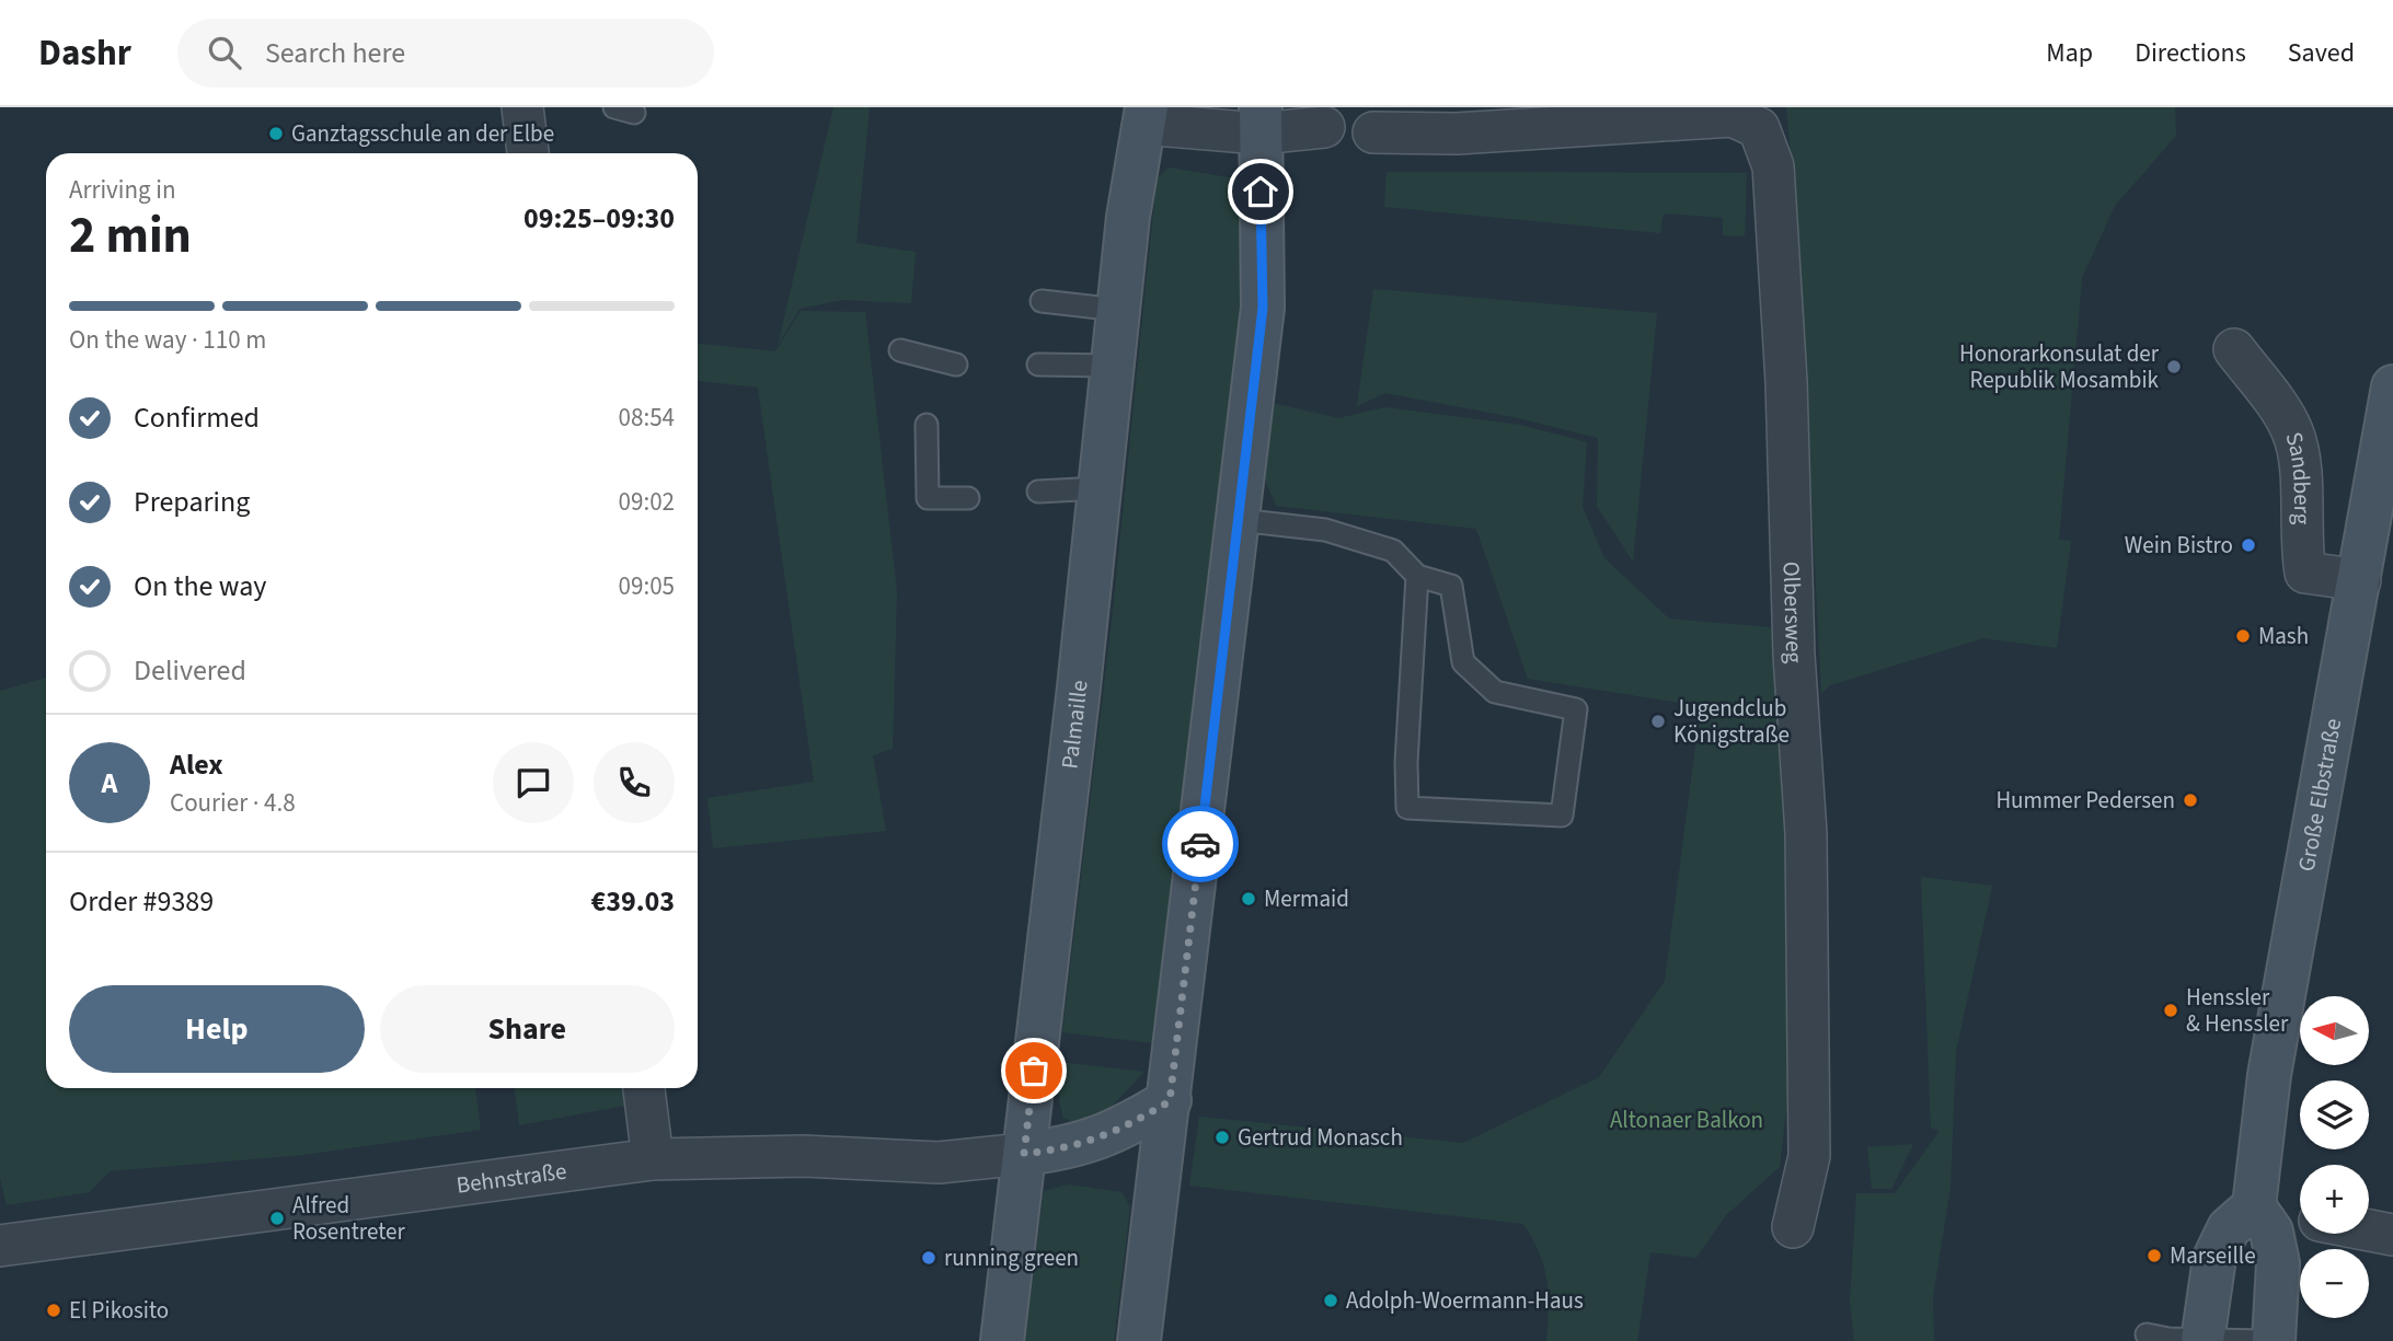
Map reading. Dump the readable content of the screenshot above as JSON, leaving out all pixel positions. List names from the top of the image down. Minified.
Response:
{"streets":{"main road":["Palmaille","Große Elbstraße"],"street":["Sandberg","Olbersweg","Behnstraße"]},"crossings":[["Sandberg","Große Elbstraße"],["Palmaille","Behnstraße"]],"parks":["Altonaer Balkon"],"places":["Ganztagsschule an der Elbe","Honorarkonsulat der Republik Mosambik","Wein Bistro","Mash","Jugendclub Königstraße","Hummer Pedersen","Mermaid","Henssler & Henssler","Gertrud Monasch","Alfred Rosentreter","Marseille","running green","Adolph-Woermann-Haus","El Pikosito"],"north":"left","page":{"header":"Dashr","search":"Search here","nav":["Map","Directions","Saved"],"heading":["2 min","Arriving in","09:25–09:30"],"panel":["Alex","Courier · 4.8","Order #9389","€39.03"],"bar":"On the way · 110 m","list":[["Confirmed","08:54"],["Preparing","09:02"],["On the way","09:05"],"Delivered"],"round":"A","buttons":["Help","Share"],"map_buttons":["+","−"]}}
